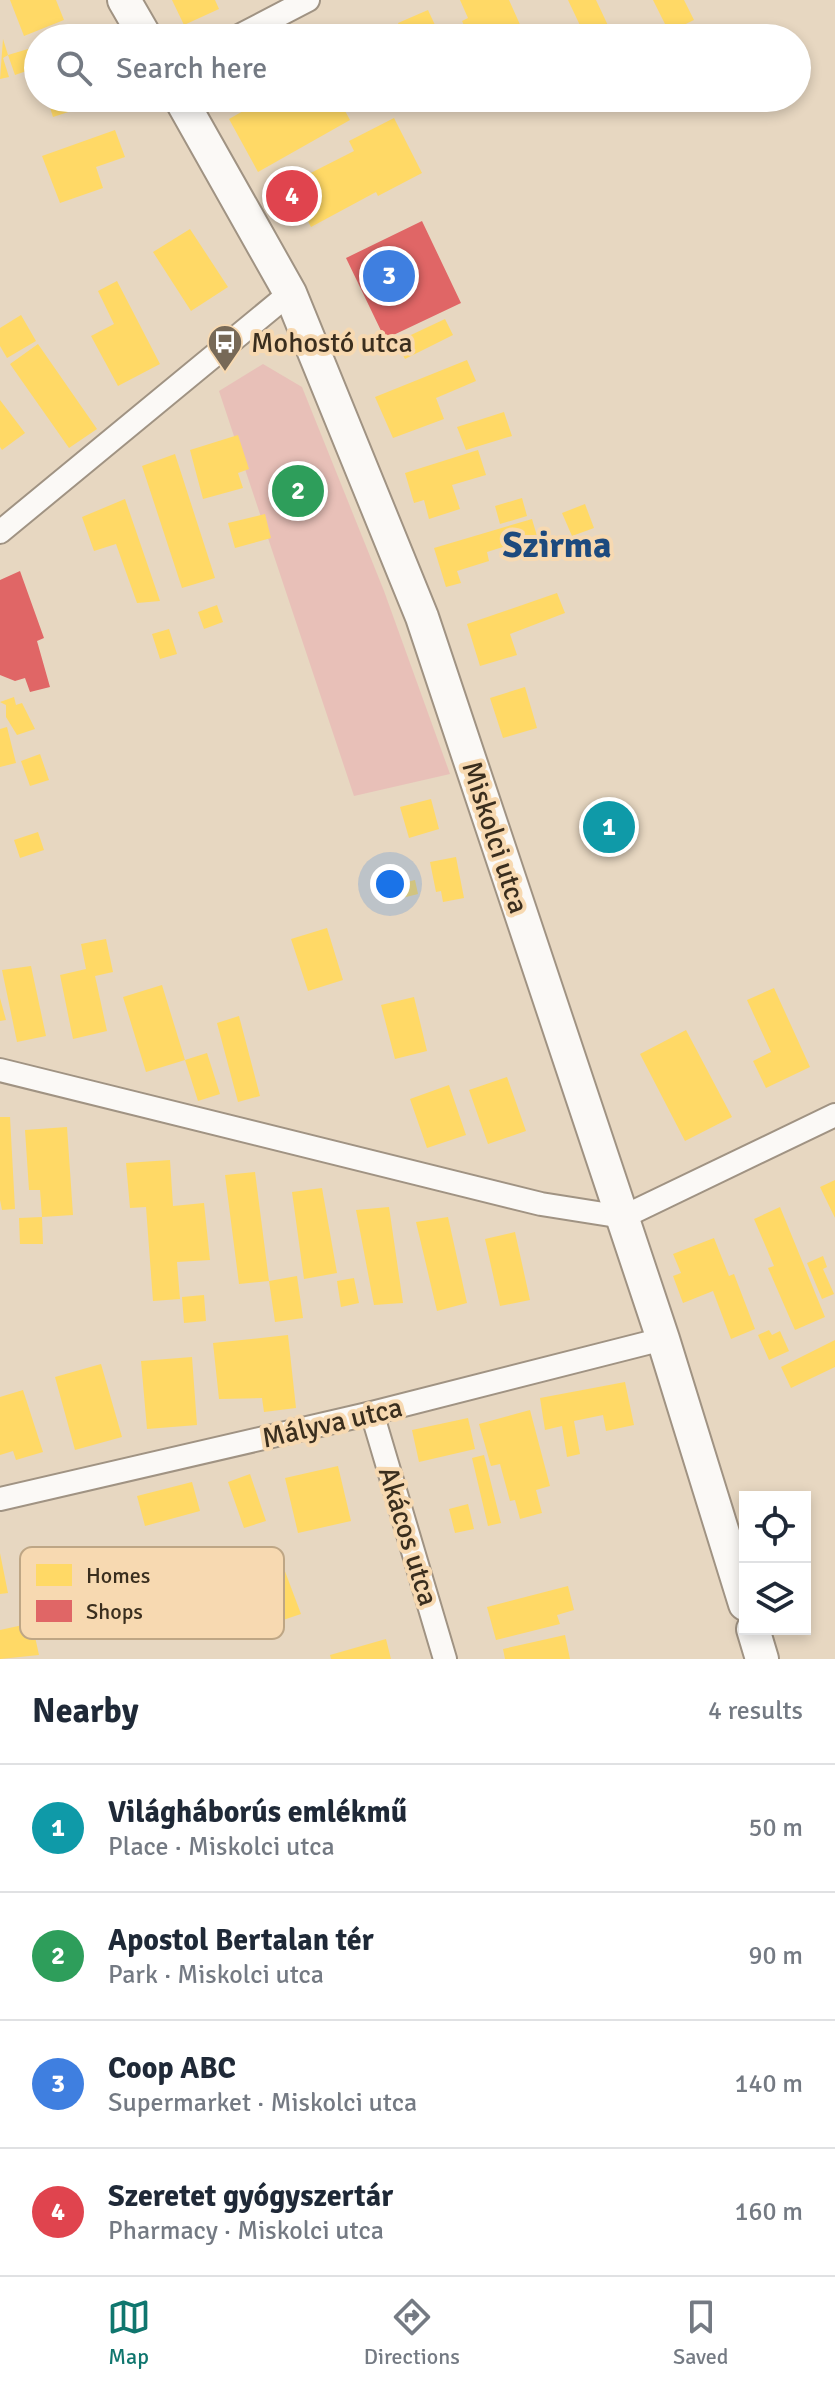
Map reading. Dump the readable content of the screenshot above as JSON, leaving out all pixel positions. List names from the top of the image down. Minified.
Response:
{"streets":{"main road":["Miskolci utca"],"street":["Mályva utca","Akácos utca"]},"crossings":[["Miskolci utca","Mályva utca"],["Mályva utca","Akácos utca"]],"districts":["Szirma"],"places":{"bus stop":["Mohostó utca"]},"legend":["Homes","Shops"],"page":{"search":"Search here","pins":["4","3","2","1"],"heading":["Nearby","4 results"],"list":[{"mark":"1","name":"Világháborús emlékmű","note":"Place · Miskolci utca","value":"50 m"},{"mark":"2","name":"Apostol Bertalan tér","note":"Park · Miskolci utca","value":"90 m"},{"mark":"3","name":"Coop ABC","note":"Supermarket · Miskolci utca","value":"140 m"},{"mark":"4","name":"Szeretet gyógyszertár","note":"Pharmacy · Miskolci utca","value":"160 m"}],"nav":["Map","Directions","Saved"]}}
